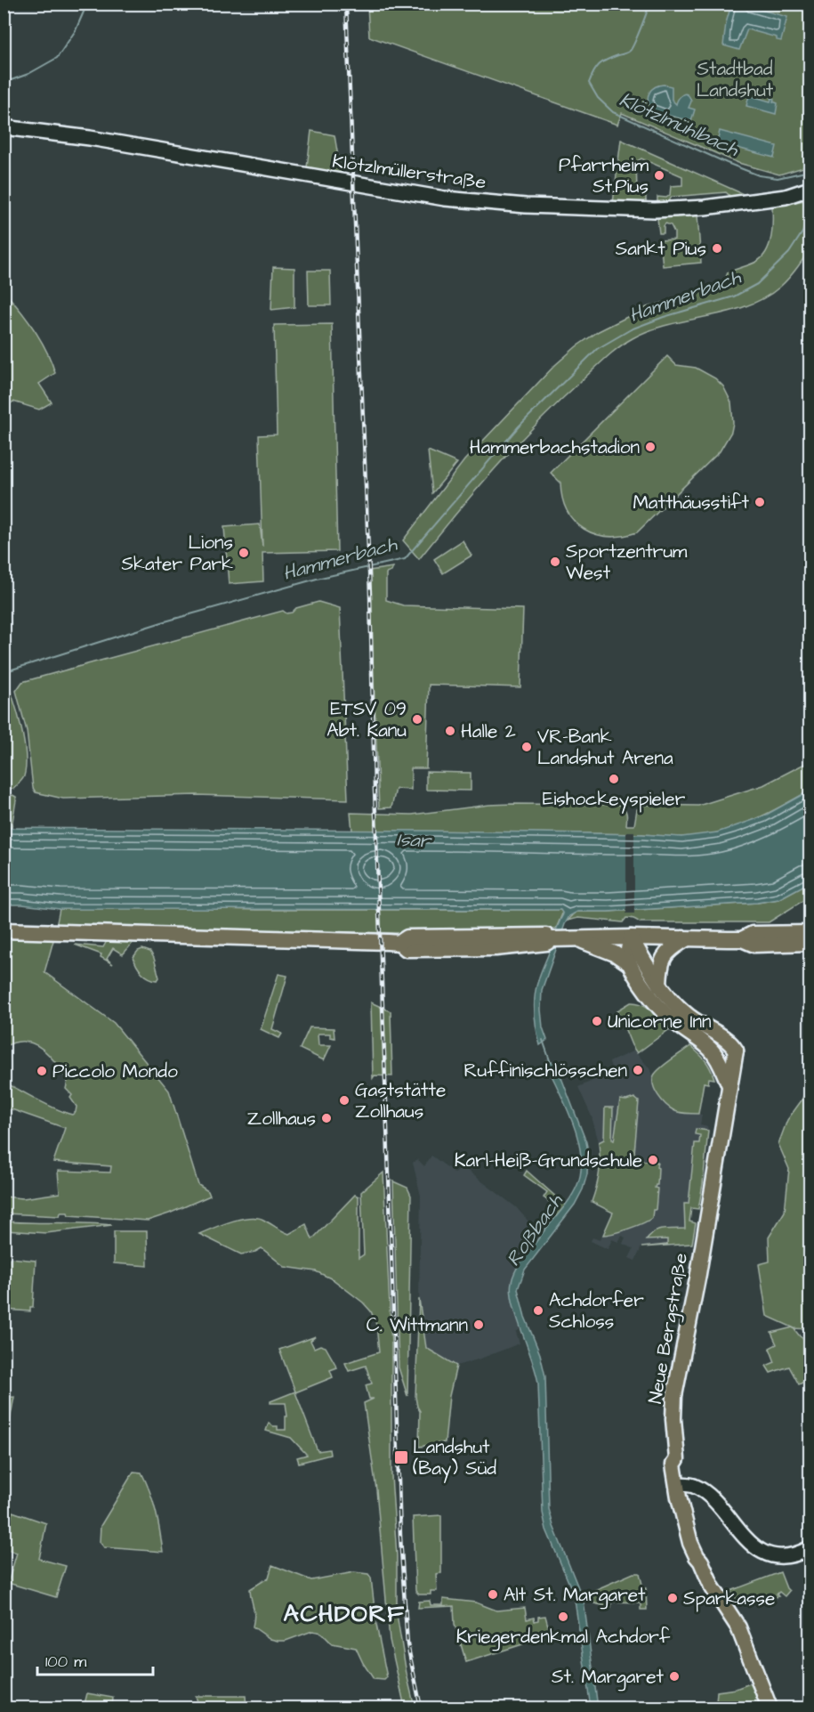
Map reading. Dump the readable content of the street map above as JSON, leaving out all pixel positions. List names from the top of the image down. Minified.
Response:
{"streets":{"main road":["Neue Bergstraße"],"street":["Klötzlmüllerstraße"]},"districts":["ACHDORF"],"water":["Klötzlmühlbach","Hammerbach","Isar","Roßbach"],"parks":["Stadtbad Landshut"],"places":{"other":["Pfarrheim St.Pius","Sankt Pius","Hammerbachstadion","Matthäusstift","Lions Skater Park","Sportzentrum West","ETSV 09 Abt. Kanu","Halle 2","VR-Bank Landshut Arena","Eishockeyspieler","Unicorne Inn","Ruffinischlösschen","Piccolo Mondo","Gaststätte Zollhaus","Zollhaus","Karl-Heiß-Grundschule","Achdorfer Schloss","C. Wittmann","Alt St. Margaret","Sparkasse","Kriegerdenkmal Achdorf","St. Margaret"],"transit":["Landshut (Bay) Süd"]},"scale_bar":"100 m"}
